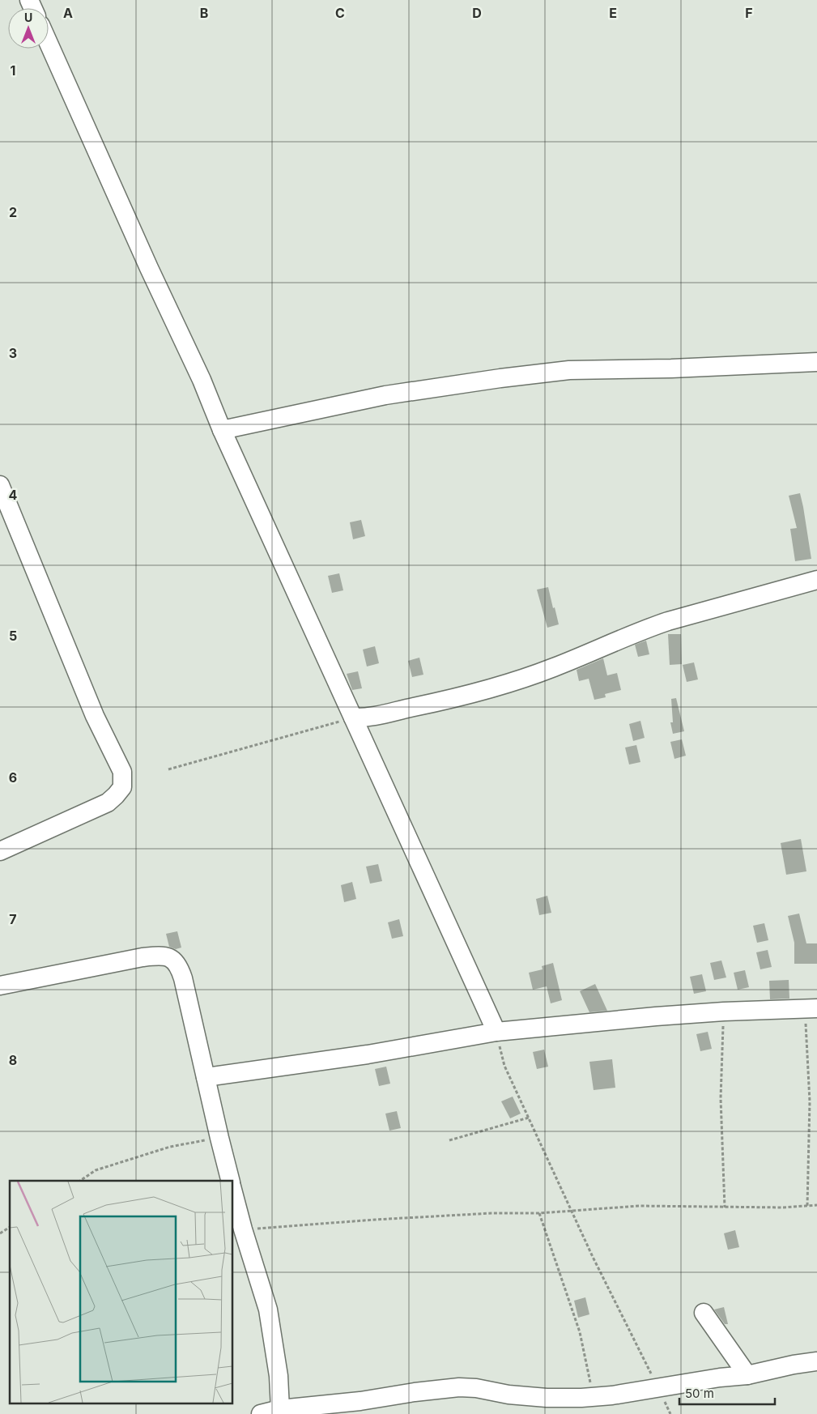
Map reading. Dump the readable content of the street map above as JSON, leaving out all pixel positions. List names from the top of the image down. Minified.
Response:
{"scale_bar":"50 m","north":"top","grid":{"columns":["A","B","C","D","E","F"],"rows":["1","2","3","4","5","6","7","8"]}}
